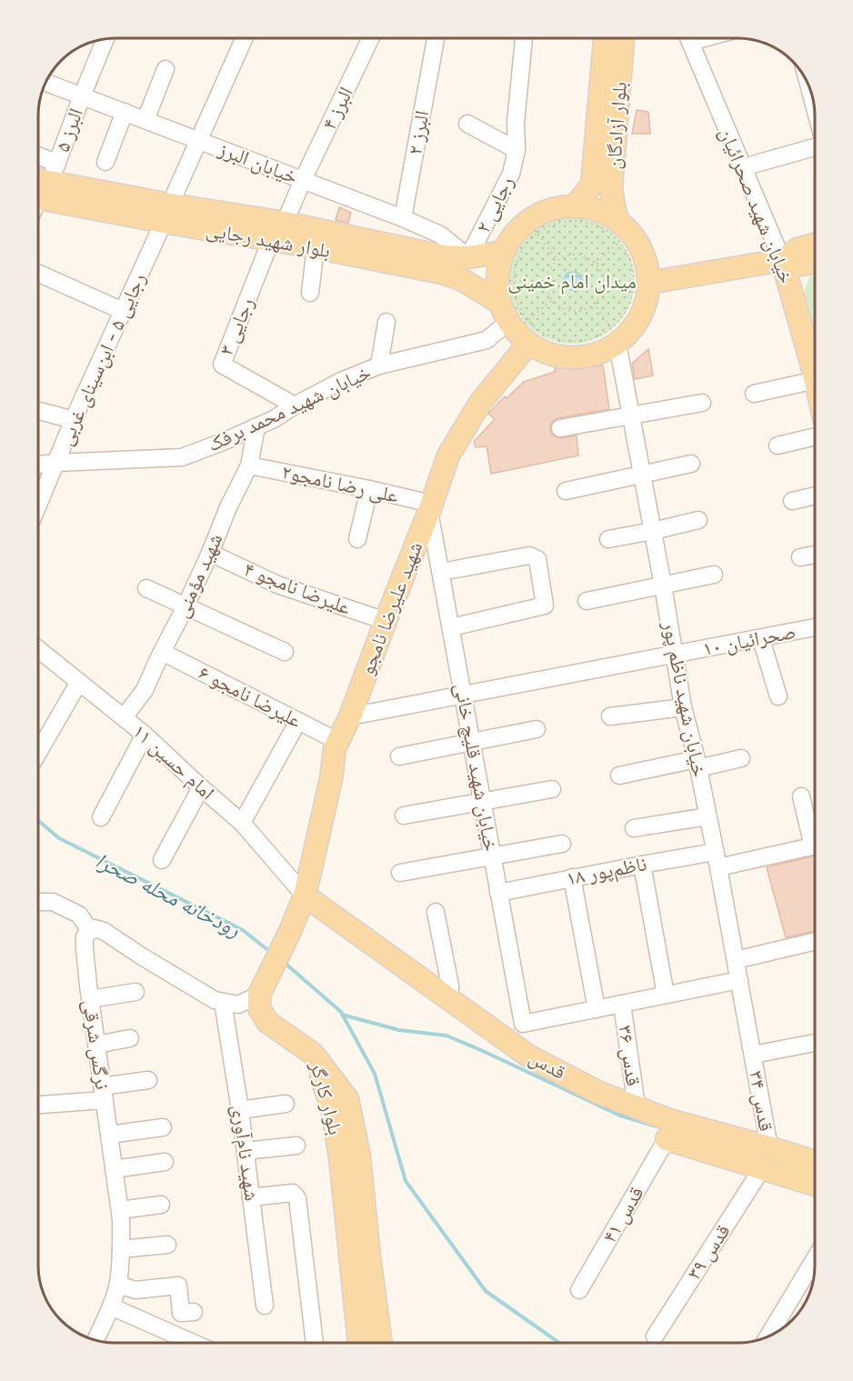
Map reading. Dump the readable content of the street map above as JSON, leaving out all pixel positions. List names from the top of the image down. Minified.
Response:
{"streets":{"main road":["بلوار آزادگان","خیابان شهید صحرائیان","بلوار شهید رجایی","شهید علیرضا نامجو","قدس","بلوار کارگر"],"street":["البرز ۴","البرز ۵","البرز ۲","خیابان البرز","رجایی ۲","رجایی ۳","رجایی ۵ - ابن‌سینای غربی","خیابان شهید محمد برفک","علی رضا نامجو۲","شهید مؤمنی","علیرضا نامجو ۴","صحرائیان ۱۰","علیرضا نامجو ۶","خیابان شهید ناظم پور","امام حسین ۱۱","خیابان شهید قلیچ خانی","ناظم‌پور ۱۸","نرگس شرقی","قدس ۳۶","قدس ۳۴","شهید نام‌آوری","قدس ۴۱","قدس ۳۹"]},"crossings":[["البرز ۴","خیابان البرز"],["البرز ۴","بلوار شهید رجایی"],["البرز ۴","رجایی ۳"],["البرز ۵","خیابان البرز"],["البرز ۵","بلوار شهید رجایی"],["البرز ۲","خیابان البرز"],["خیابان البرز","رجایی ۲"],["خیابان البرز","بلوار شهید رجایی"],["خیابان البرز","رجایی ۵ - ابن‌سینای غربی"],["رجایی ۲","بلوار شهید رجایی"],["بلوار شهید رجایی","رجایی ۳"],["بلوار شهید رجایی","رجایی ۵ - ابن‌سینای غربی"],["بلوار شهید رجایی","خیابان شهید محمد برفک"],["بلوار شهید رجایی","شهید علیرضا نامجو"],["رجایی ۳","خیابان شهید محمد برفک"],["رجایی ۵ - ابن‌سینای غربی","خیابان شهید محمد برفک"],["خیابان شهید محمد برفک","شهید مؤمنی"],["خیابان شهید محمد برفک","شهید علیرضا نامجو"],["علی رضا نامجو۲","شهید مؤمنی"],["علی رضا نامجو۲","شهید علیرضا نامجو"],["علی رضا نامجو۲","خیابان شهید قلیچ خانی"],["شهید مؤمنی","علیرضا نامجو ۴"],["شهید مؤمنی","علیرضا نامجو ۶"],["شهید مؤمنی","امام حسین ۱۱"],["علیرضا نامجو ۴","شهید علیرضا نامجو"],["شهید علیرضا نامجو","صحرائیان ۱۰"],["شهید علیرضا نامجو","علیرضا نامجو ۶"],["شهید علیرضا نامجو","امام حسین ۱۱"],["شهید علیرضا نامجو","خیابان شهید قلیچ خانی"],["شهید علیرضا نامجو","قدس"],["صحرائیان ۱۰","خیابان شهید ناظم پور"],["صحرائیان ۱۰","خیابان شهید قلیچ خانی"],["خیابان شهید ناظم پور","ناظم‌پور ۱۸"],["خیابان شهید ناظم پور","قدس ۳۴"],["امام حسین ۱۱","قدس"],["خیابان شهید قلیچ خانی","ناظم‌پور ۱۸"],["قدس ۳۶","قدس"],["قدس","قدس ۳۴"],["قدس","قدس ۴۱"],["قدس","قدس ۳۹"]],"water":["رودخانه محله صحرا"],"parks":["میدان امام خمینی"]}
